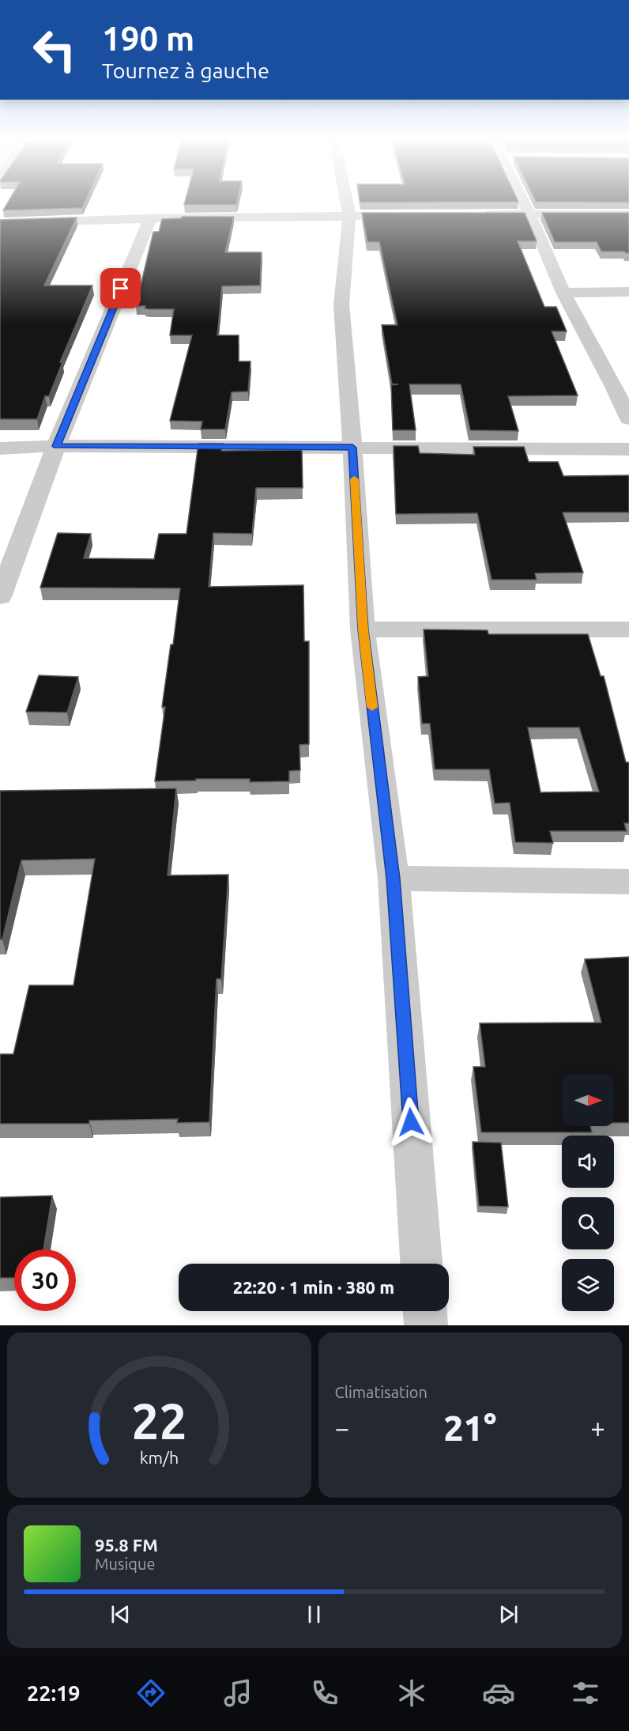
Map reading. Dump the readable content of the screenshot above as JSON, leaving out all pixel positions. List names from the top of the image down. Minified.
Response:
{"north":"right","page":{"turn":["190 m","Tournez à gauche"],"limit":"30","trip":"22:20 · 1 min · 380 m","tile":"Climatisation","heat":["−","21°","+"],"song":["95.8 FM","Musique"],"tabs":"22:19","gauge":["22","km/h"]}}
